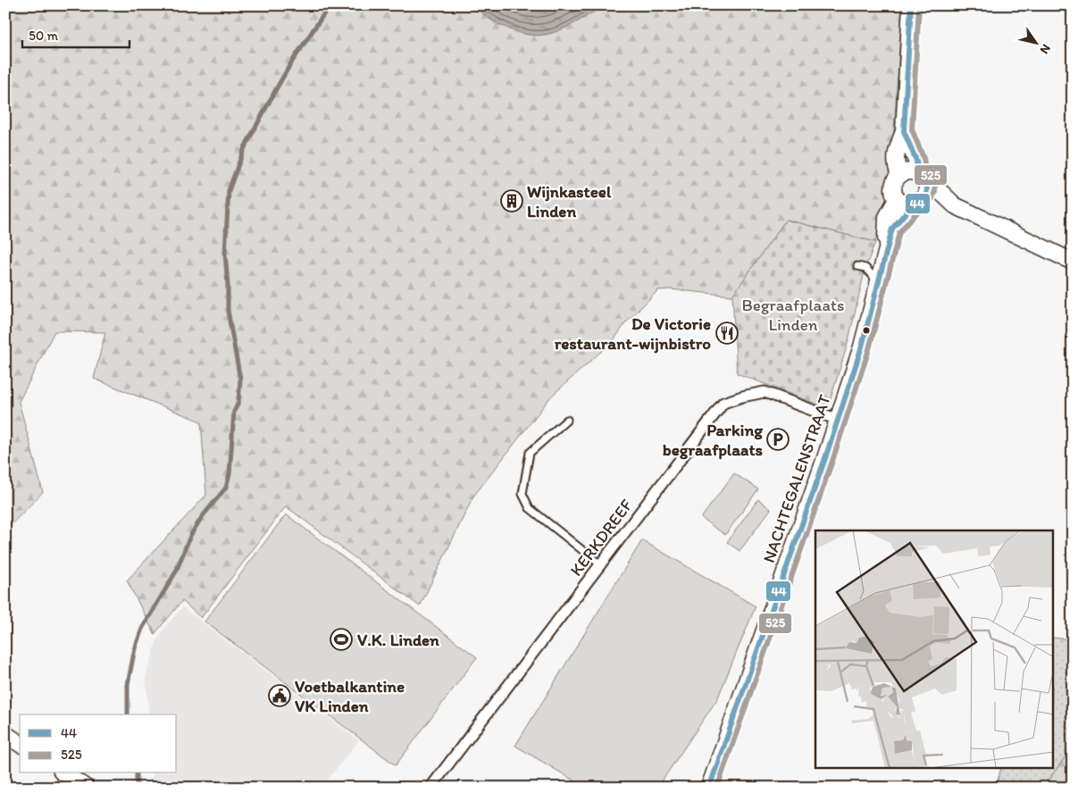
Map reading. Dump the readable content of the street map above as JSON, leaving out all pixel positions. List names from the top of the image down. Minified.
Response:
{"streets":{"street":["NACHTEGALENSTRAAT","KERKDREEF"]},"crossings":[["NACHTEGALENSTRAAT","KERKDREEF"]],"parks":["Begraafplaats Linden"],"places":{"building":["Wijnkasteel Linden"],"restaurant":["De Victorie restaurant-wijnbistro"],"parking":["Parking begraafplaats"],"sports":["V.K. Linden"],"public building":["Voetbalkantine VK Linden"]},"lines":["transit line 44","transit line 525"],"legend":["44","525"],"scale_bar":"50 m","north":"bottom right"}
